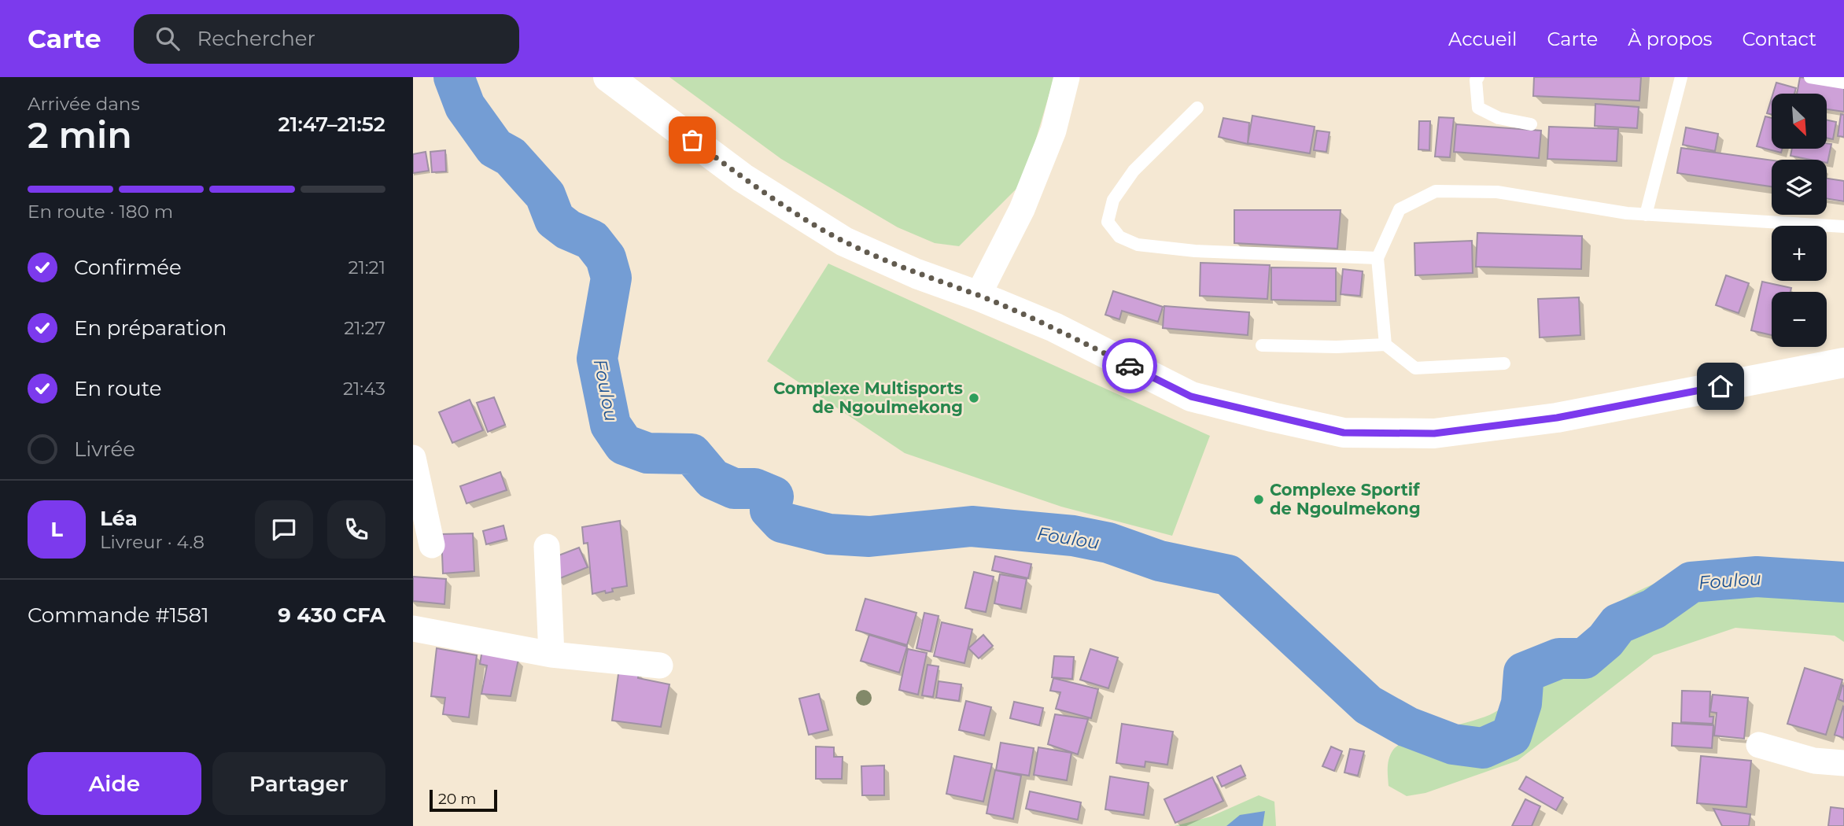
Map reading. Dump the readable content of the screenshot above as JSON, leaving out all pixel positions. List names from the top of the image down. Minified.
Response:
{"water":["Foulou"],"places":["Complexe Multisports de Ngoulmekong","Complexe Sportif de Ngoulmekong"],"scale_bar":"20 m","north":"bottom right","page":{"header":"Carte","search":"Rechercher","nav":["Accueil","Carte","À propos","Contact"],"heading":["2 min","Arrivée dans","21:47–21:52"],"panel":["Léa","Livreur · 4.8","Commande #1581","9 430 CFA"],"map_buttons":["+","−"],"bar":"En route · 180 m","list":[["Confirmée","21:21"],["En préparation","21:27"],["En route","21:43"],"Livrée"],"round":"L","buttons":["Aide","Partager"],"scale":"20 m"}}
